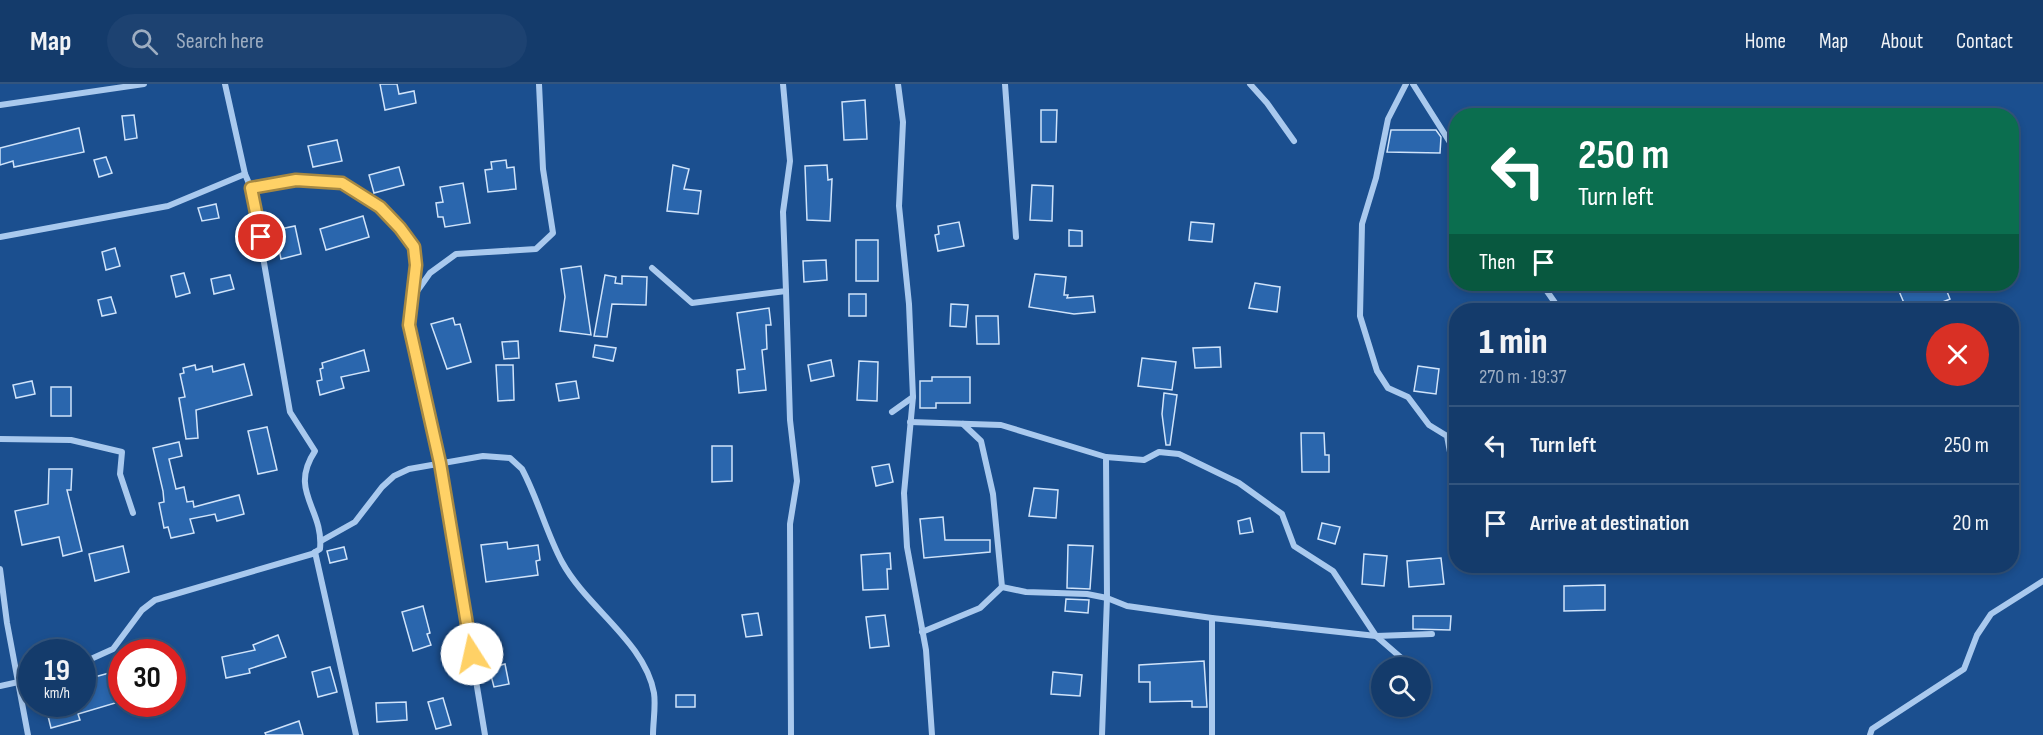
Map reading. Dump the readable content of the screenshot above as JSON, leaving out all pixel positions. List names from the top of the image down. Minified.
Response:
{"page":{"header":"Map","search":"Search here","nav":["Home","Map","About","Contact"],"turn":["250 m","Turn left"],"then":"Then","heading":["1 min","270 m · 19:37"],"list":[{"name":"Turn left","value":"250 m"},{"name":"Arrive at destination","value":"20 m"}],"speed":"19 km/h","limit":"30"}}
